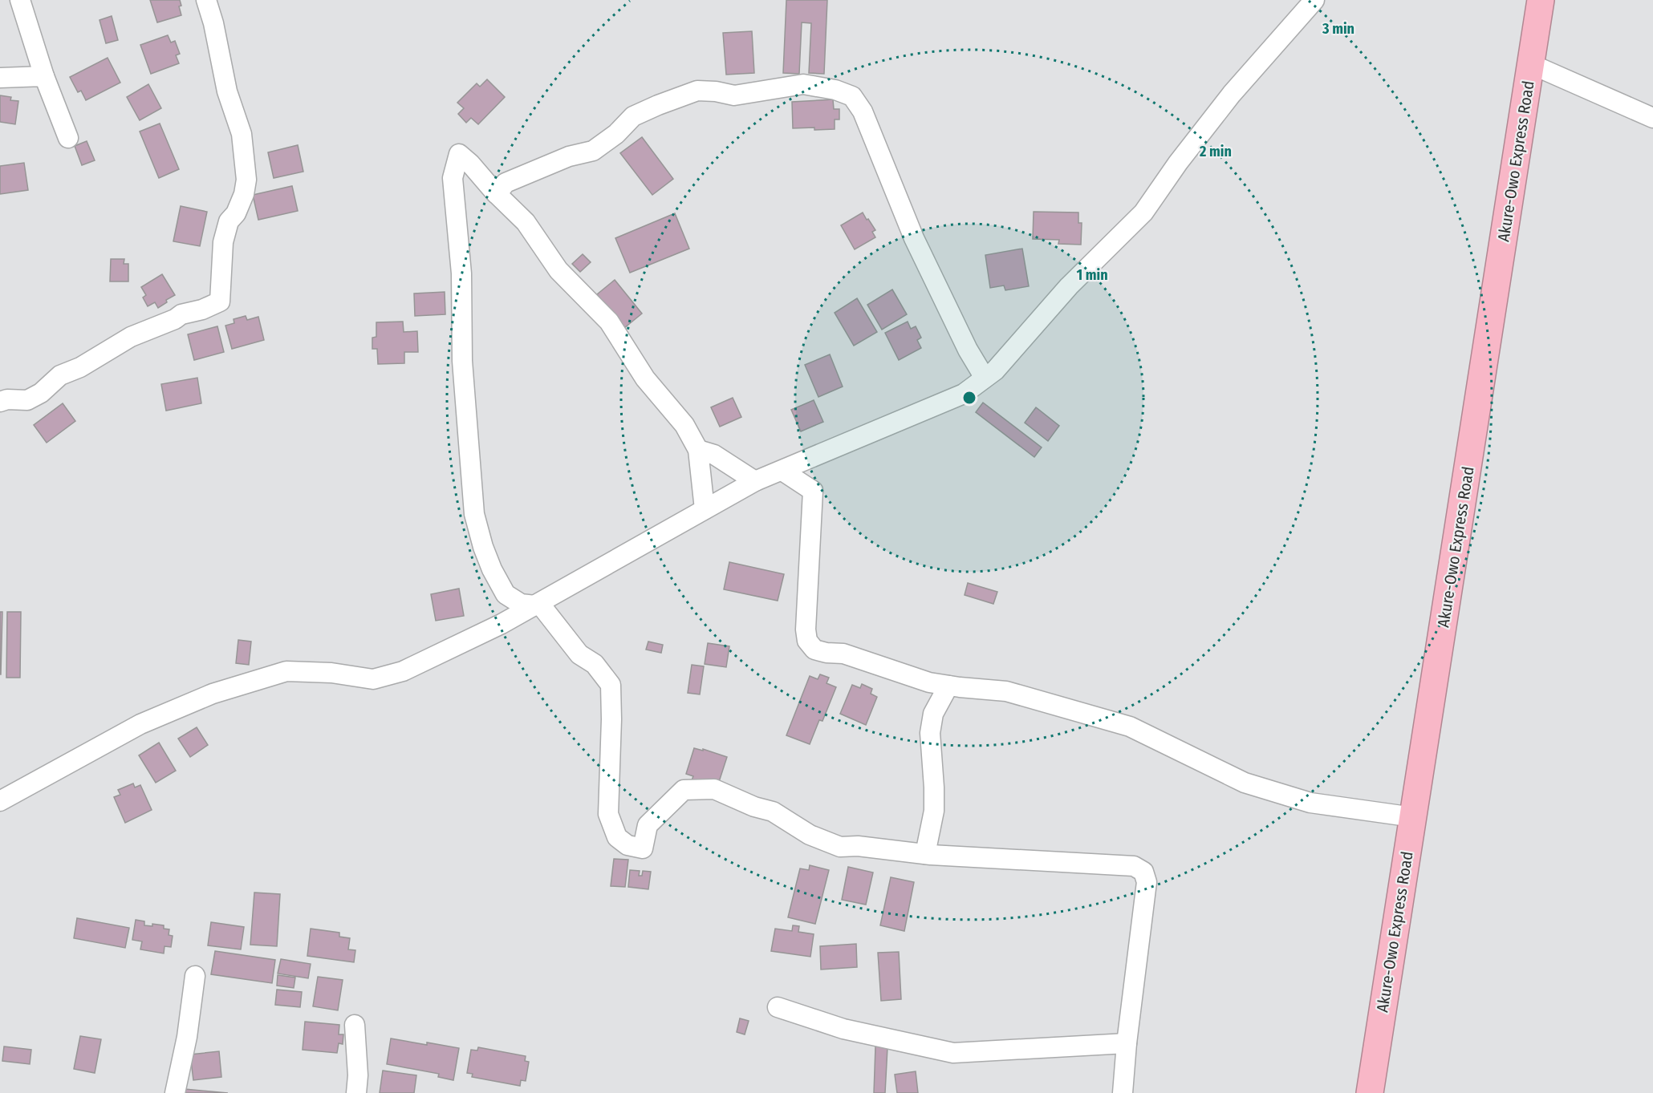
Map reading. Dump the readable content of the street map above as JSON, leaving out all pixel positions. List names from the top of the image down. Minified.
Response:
{"streets":{"highway":["Akure-Owo Express Road"]},"rings":["3 min","2 min","1 min"]}
